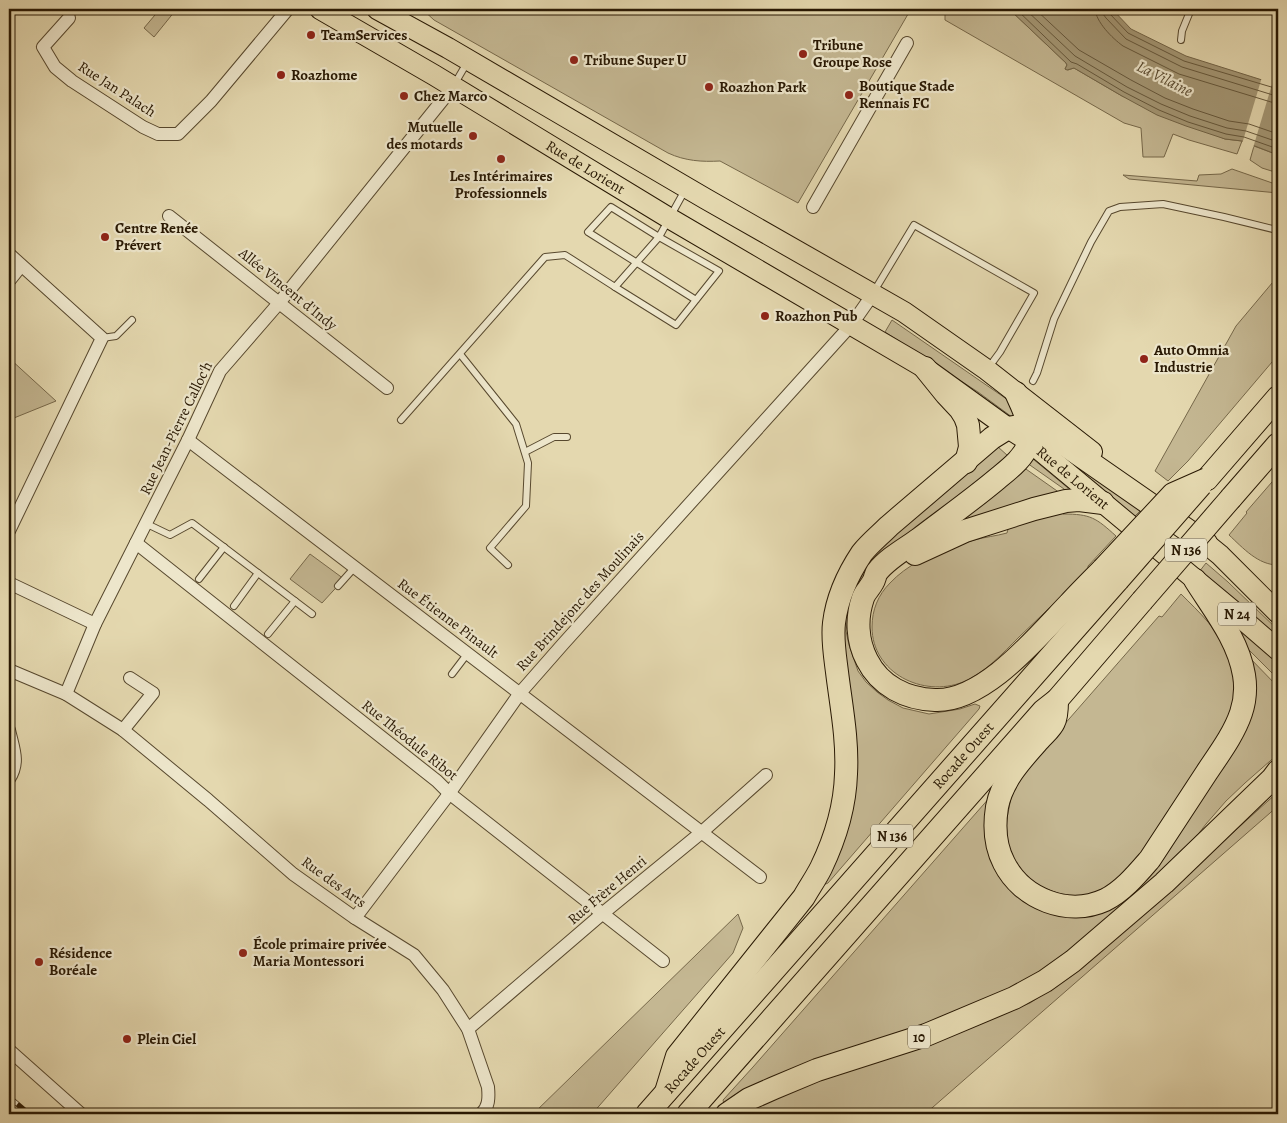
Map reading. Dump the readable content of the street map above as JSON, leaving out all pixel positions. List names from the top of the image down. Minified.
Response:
{"streets":{"highway":["N 136","Rocade Ouest","10"],"main road":["Rue de Lorient","N 24"],"street":["Rue Jan Palach","Allée Vincent d'Indy","Rue Jean-Pierre Calloc'h","Rue Brindejonc des Moulinais","Rue Étienne Pinault","Rue Théodule Ribot","Rue des Arts","Rue Frère Henri"]},"crossings":[["Rue de Lorient","Rue Jean-Pierre Calloc'h"],["Rue de Lorient","Rue Brindejonc des Moulinais"],["Allée Vincent d'Indy","Rue Jean-Pierre Calloc'h"],["Rue Jean-Pierre Calloc'h","Rue Étienne Pinault"],["Rue Jean-Pierre Calloc'h","Rue Théodule Ribot"],["Rue Jean-Pierre Calloc'h","Rue des Arts"],["Rue Brindejonc des Moulinais","Rue Étienne Pinault"],["Rue Brindejonc des Moulinais","Rue Théodule Ribot"],["Rue Brindejonc des Moulinais","Rue des Arts"],["Rue Étienne Pinault","Rue Frère Henri"],["Rue Théodule Ribot","Rue Frère Henri"],["Rue des Arts","Rue Frère Henri"]],"water":["La Vilaine"],"places":["TeamServices","Tribune Groupe Rose","Tribune Super U","Roazhome","Roazhon Park","Boutique Stade Rennais FC","Chez Marco","Mutuelle des motards","Les Intérimaires Professionnels","Centre Renée Prévert","Roazhon Pub","Auto Omnia Industrie","École primaire privée Maria Montessori","Résidence Boréale","Plein Ciel"]}
